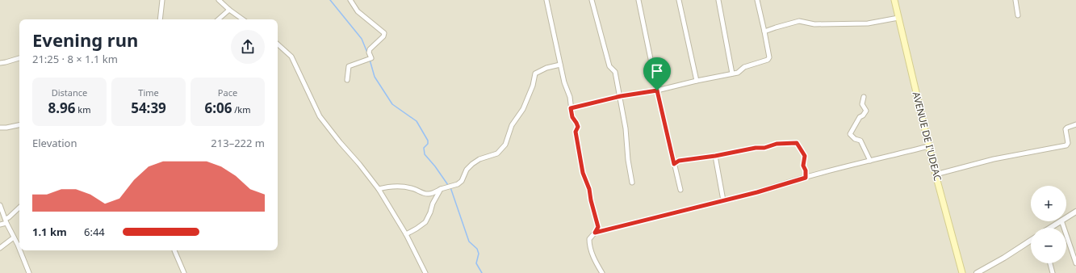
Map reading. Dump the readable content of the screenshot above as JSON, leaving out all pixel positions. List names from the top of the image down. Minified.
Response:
{"streets":{"main road":["AVENUE DE I'UDEAC"]},"page":{"heading":["Evening run","21:25 · 8 × 1.1 km"],"stats":[["Distance","8.96 km"],["Time","54:39"],["Pace","6:06 /km"]],"chart":["Elevation","213–222 m"],"map_buttons":["+","−"],"list":[{"name":"1.1 km","note":"6:44"}]}}
